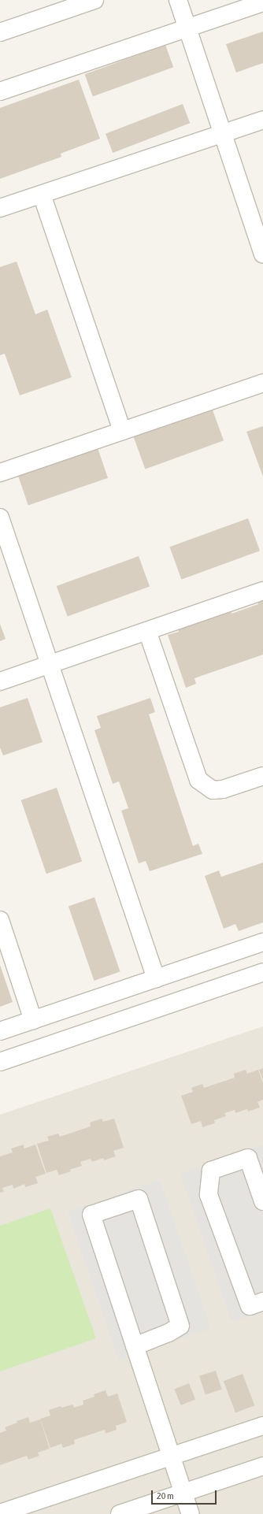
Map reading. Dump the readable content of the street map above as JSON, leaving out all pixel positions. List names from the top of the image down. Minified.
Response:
{"scale_bar":"20 m"}
